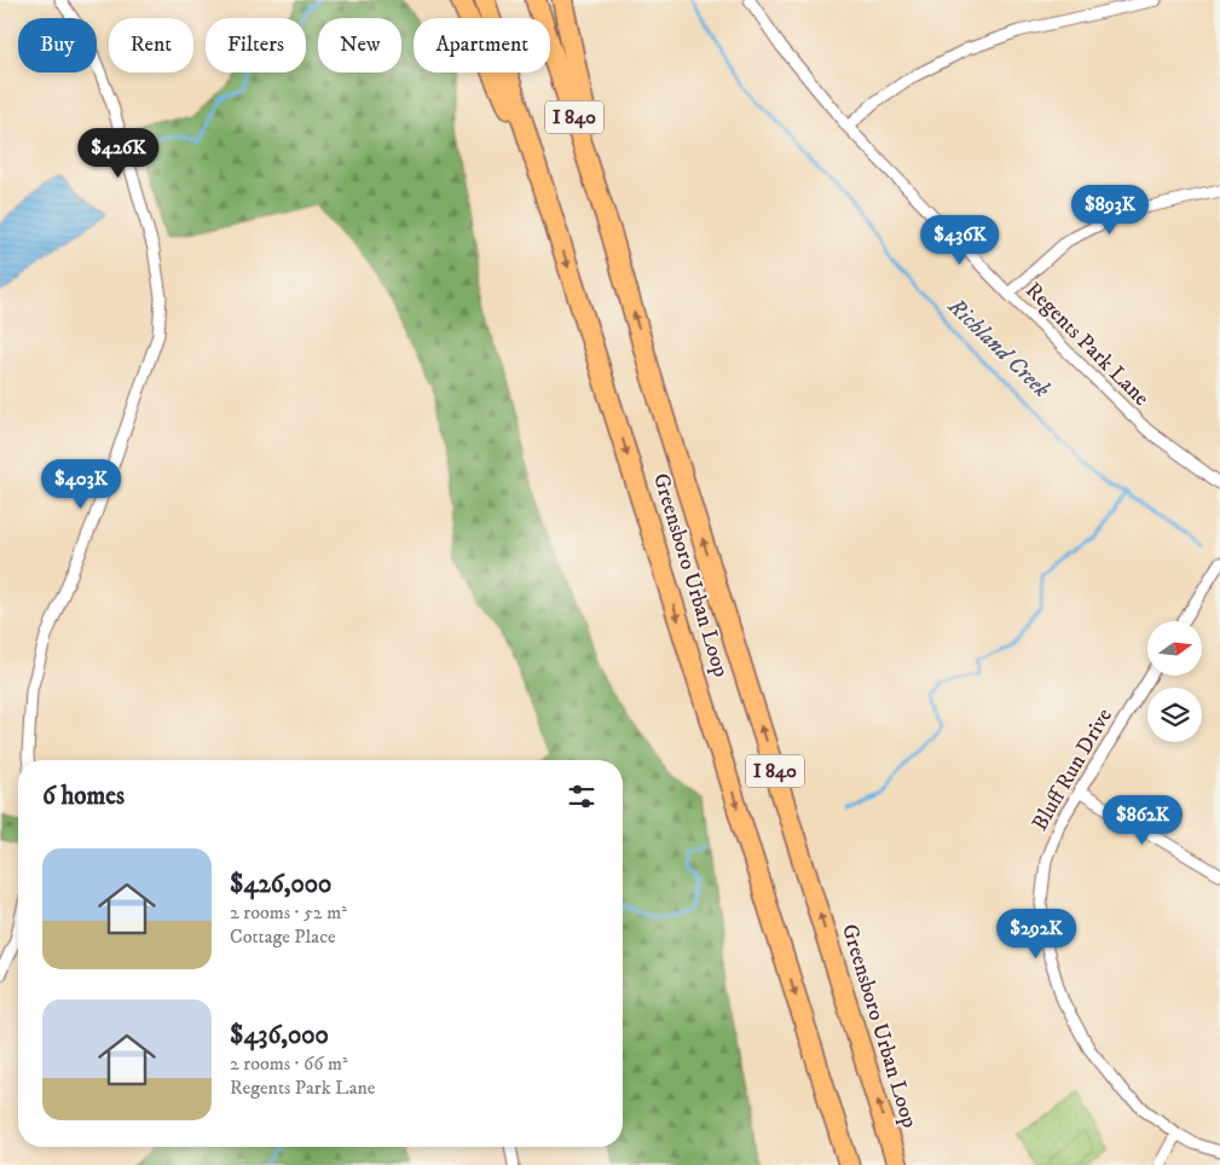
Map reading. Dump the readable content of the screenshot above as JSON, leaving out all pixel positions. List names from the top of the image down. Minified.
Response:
{"streets":{"highway":["I 840","Greensboro Urban Loop"],"street":["Regents Park Lane","Bluff Run Drive"]},"water":["Richland Creek"],"north":"right","page":{"chip":["Buy","Rent","Filters","New","Apartment"],"price":["$426K","$893K","$436K","$403K","$862K","$292K"],"heading":"6 homes","list":[{"name":"$426,000","note":"2 rooms · 52 m² · Cottage Place"},{"name":"$436,000","note":"2 rooms · 66 m² · Regents Park Lane"}]}}
